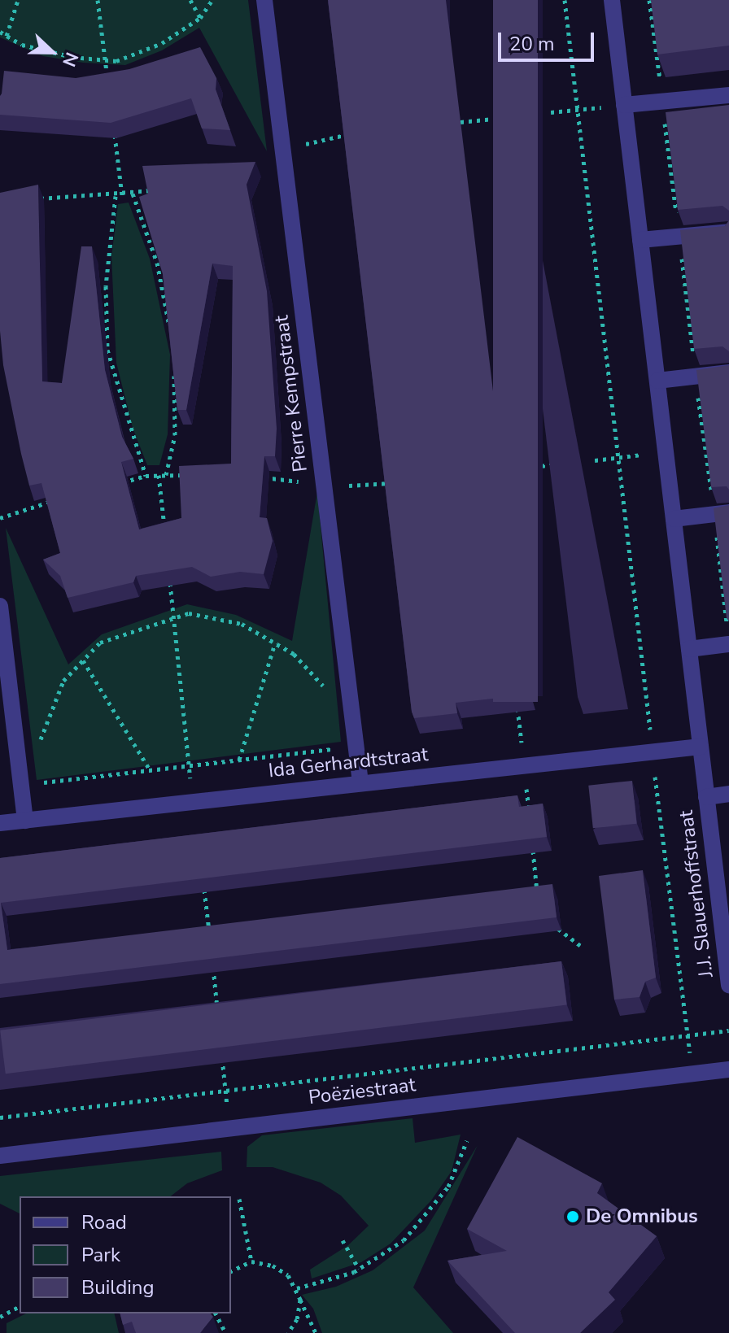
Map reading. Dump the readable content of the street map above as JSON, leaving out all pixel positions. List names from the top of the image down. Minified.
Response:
{"streets":{"street":["Pierre Kempstraat","Ida Gerhardtstraat","J.J. Slauerhoffstraat","Poëziestraat"]},"crossings":[["Pierre Kempstraat","Ida Gerhardtstraat"],["Ida Gerhardtstraat","J.J. Slauerhoffstraat"]],"places":["De Omnibus"],"legend":["Road","Park","Building"],"scale_bar":"20 m","north":"right"}
